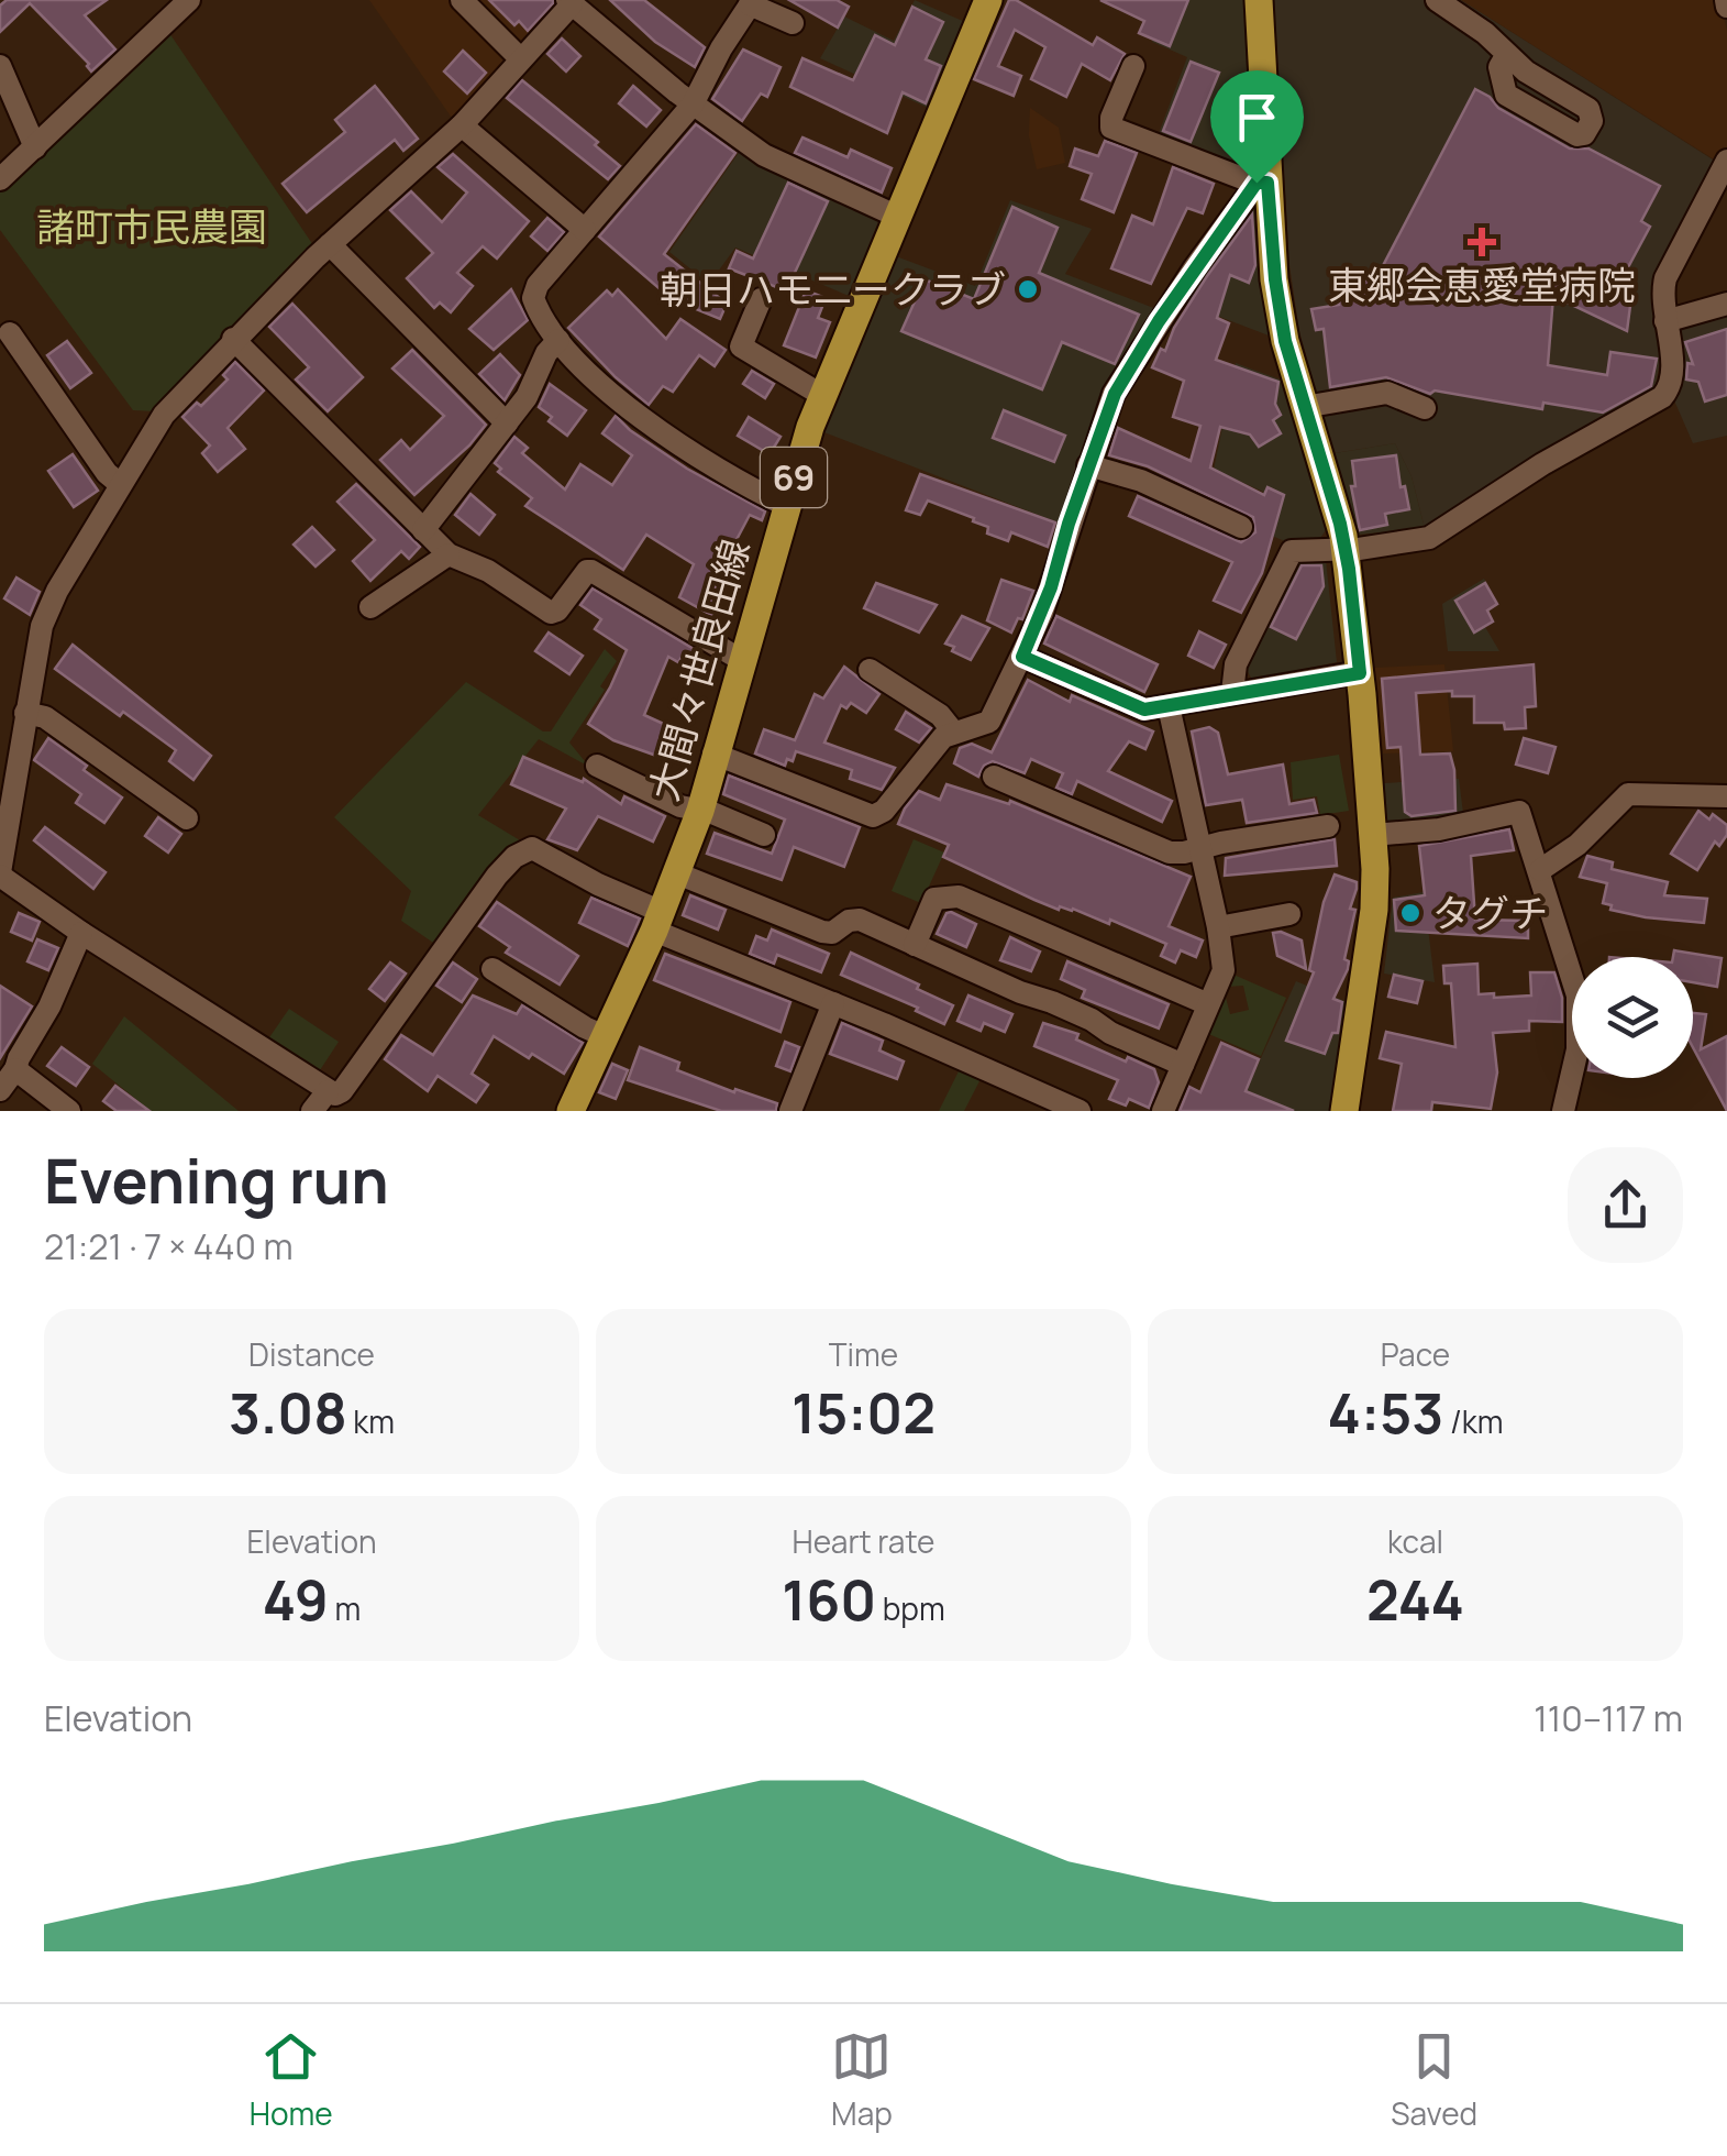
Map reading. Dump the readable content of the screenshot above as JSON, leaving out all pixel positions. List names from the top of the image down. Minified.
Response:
{"streets":{"main road":["69","大間々世良田線"]},"parks":["諸町市民農園"],"places":{"health":["東郷会恵愛堂病院"],"other":["朝日ハモ二ークラブ","タグチ"]},"page":{"heading":["Evening run","21:21 · 7 × 440 m"],"stats":[["Distance","3.08 km"],["Time","15:02"],["Pace","4:53 /km"],["Elevation","49 m"],["Heart rate","160 bpm"],["kcal","244"]],"chart":["Elevation","110–117 m"],"tabs":["Home","Map","Saved"]}}
